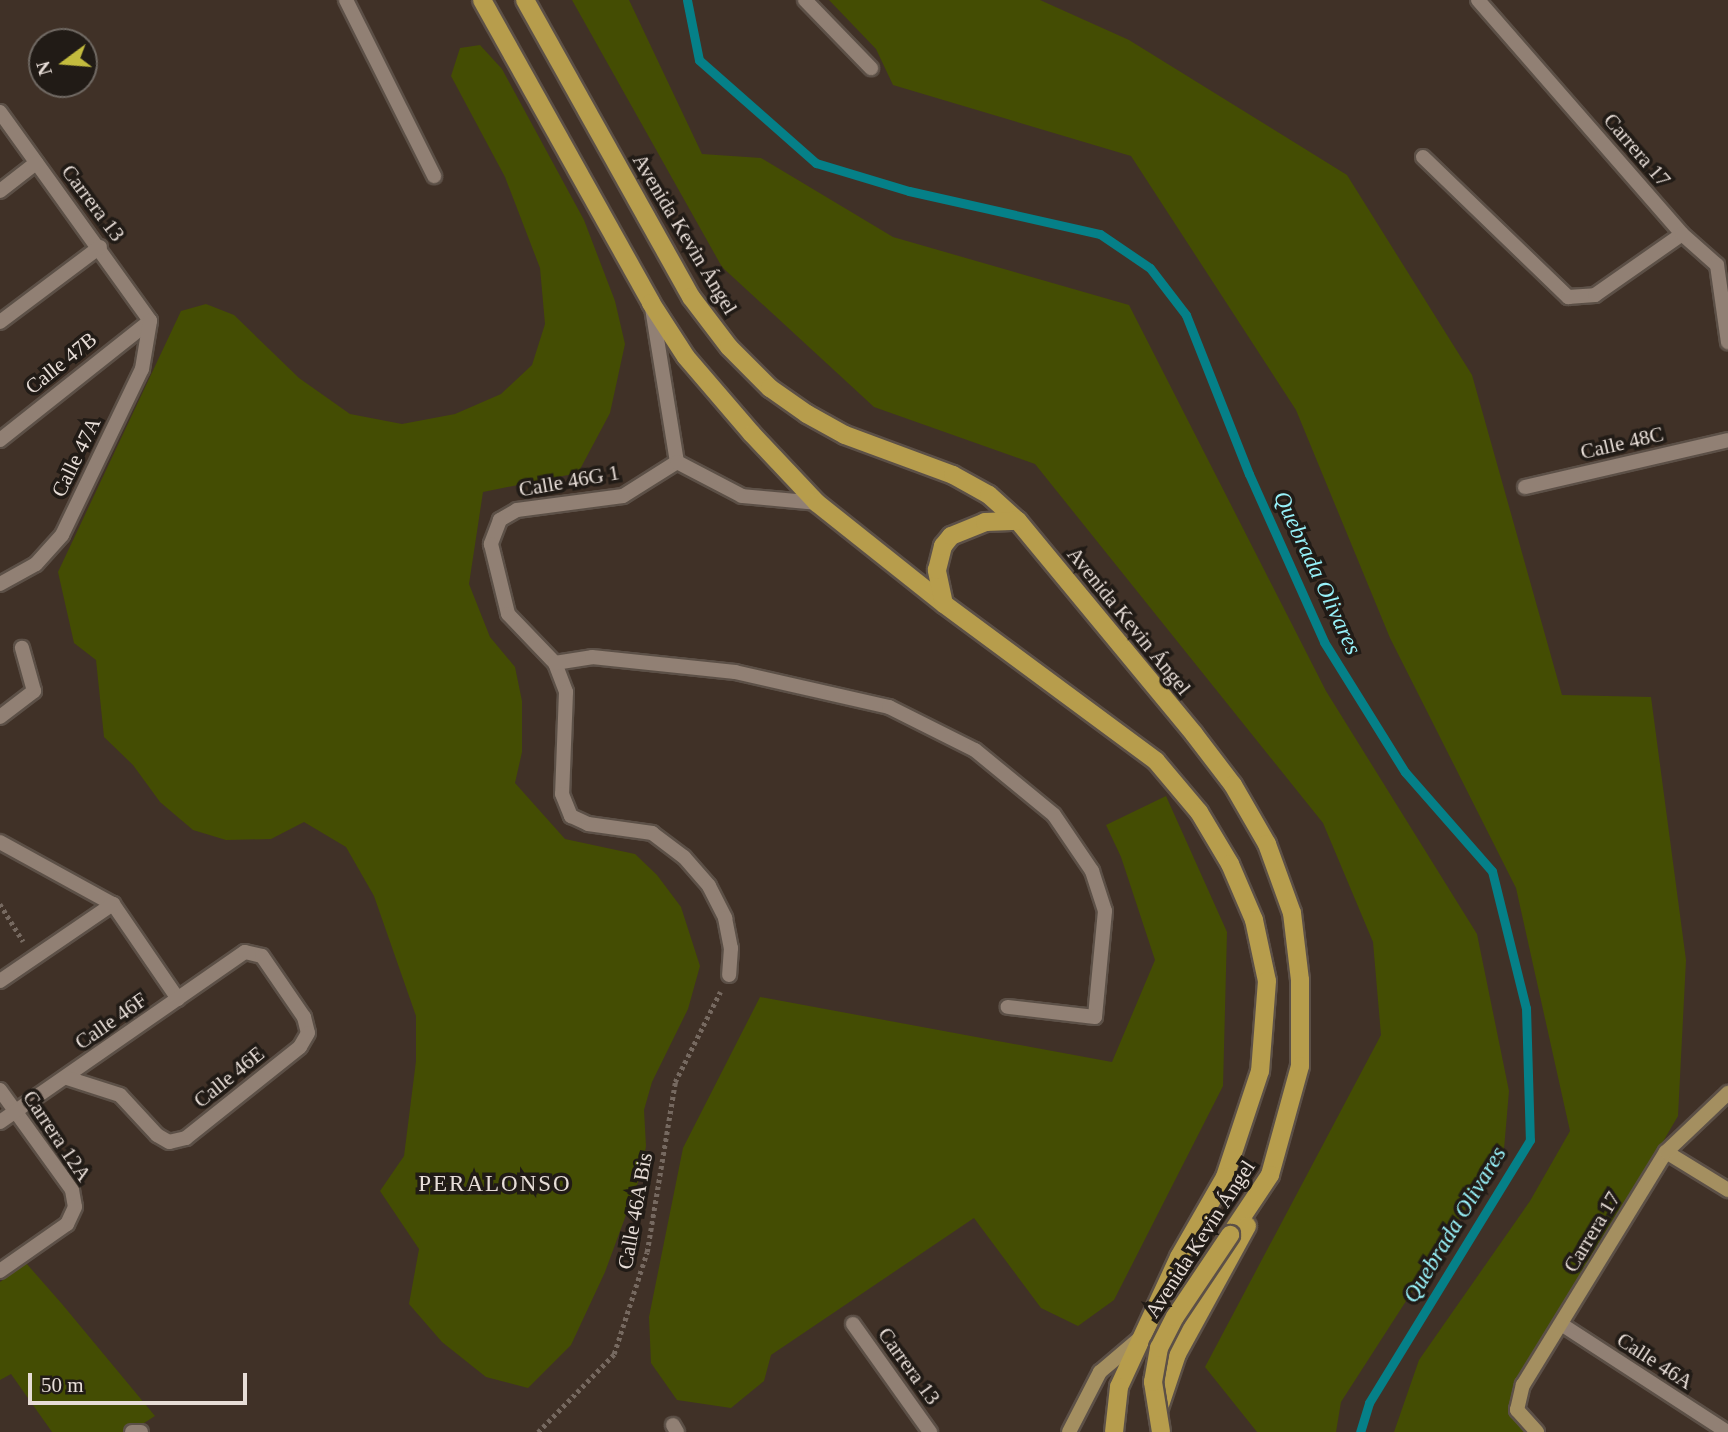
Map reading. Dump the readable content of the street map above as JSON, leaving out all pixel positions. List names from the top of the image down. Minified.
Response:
{"streets":{"main road":["Avenida Kevin Ángel"],"street":["Carrera 17","Carrera 13","Calle 47B","Calle 48C","Calle 47A","Calle 46G 1","Calle 46F","Calle 46E","Carrera 12A","Calle 46A"],"path":["Calle 46A Bis"]},"crossings":[["Carrera 17","Calle 46A"],["Carrera 13","Calle 47B"],["Carrera 13","Calle 47A"],["Calle 47B","Calle 47A"],["Calle 46F","Calle 46E"],["Calle 46F","Carrera 12A"]],"districts":["PERALONSO"],"water":["Quebrada Olivares"],"scale_bar":"50 m","north":"left"}
